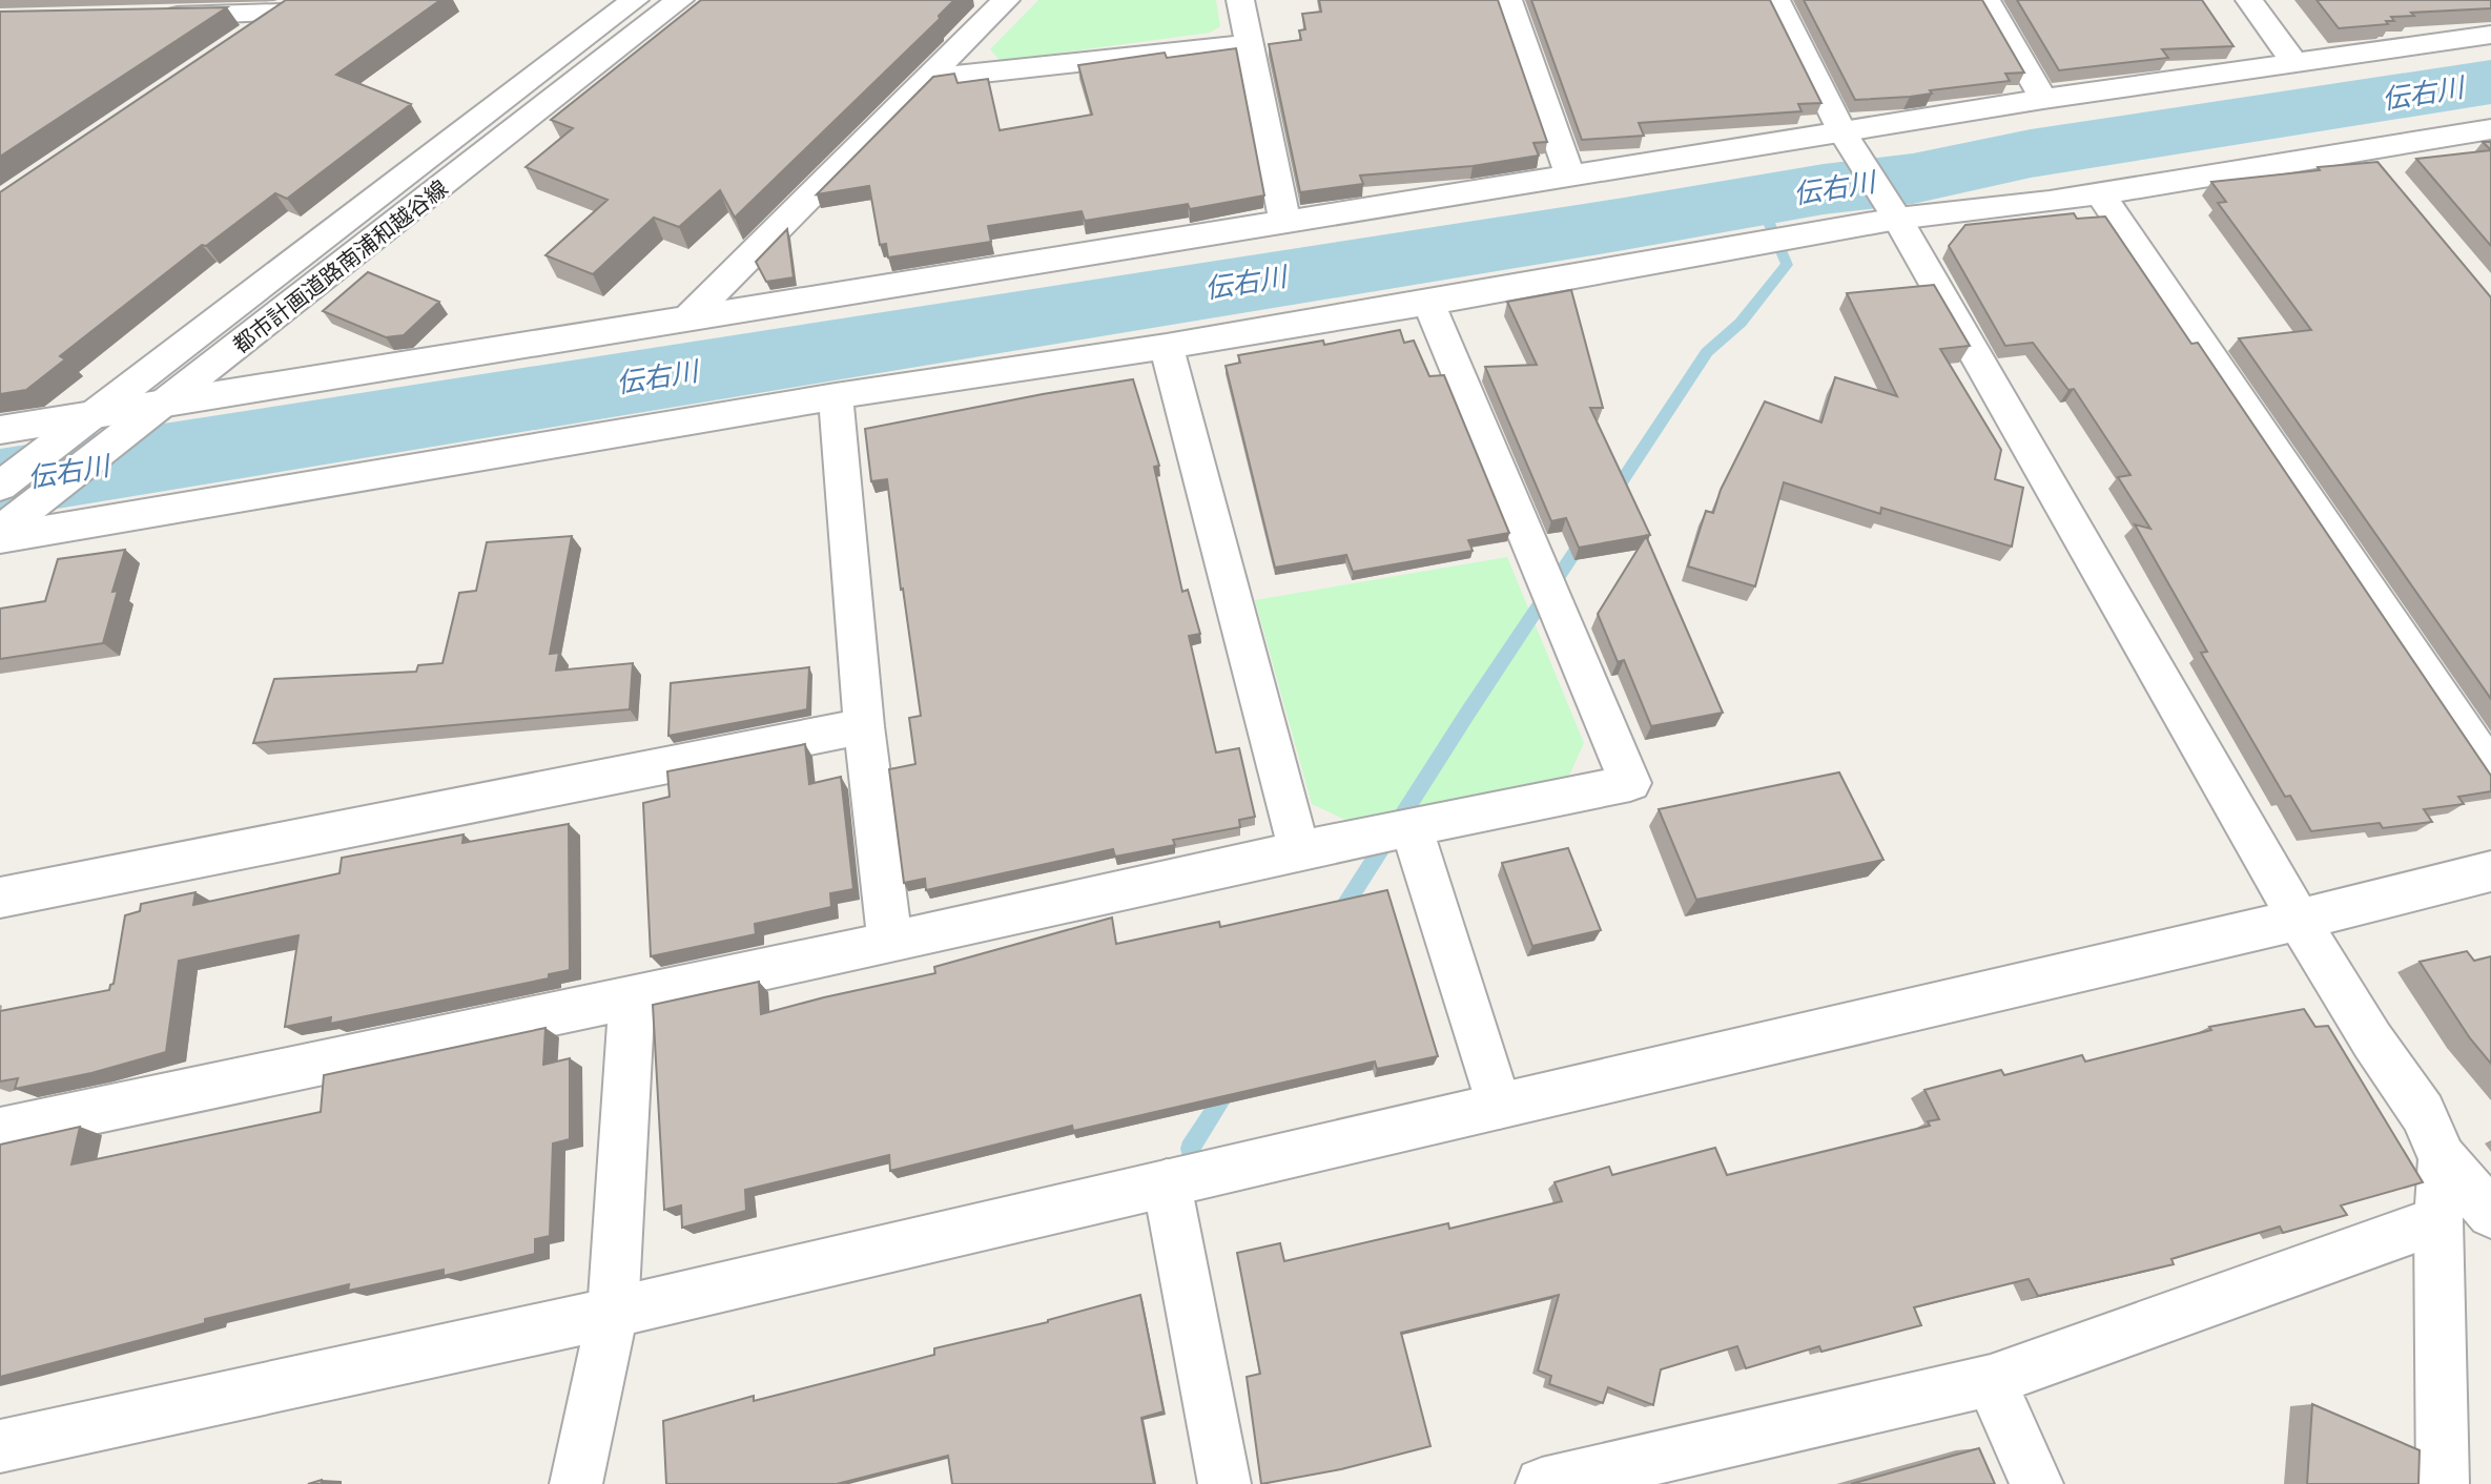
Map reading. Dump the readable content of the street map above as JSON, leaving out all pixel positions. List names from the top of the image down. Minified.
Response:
{"streets":{"street":["都市計画道路南浦和越谷線"]},"water":["伝右川"]}
